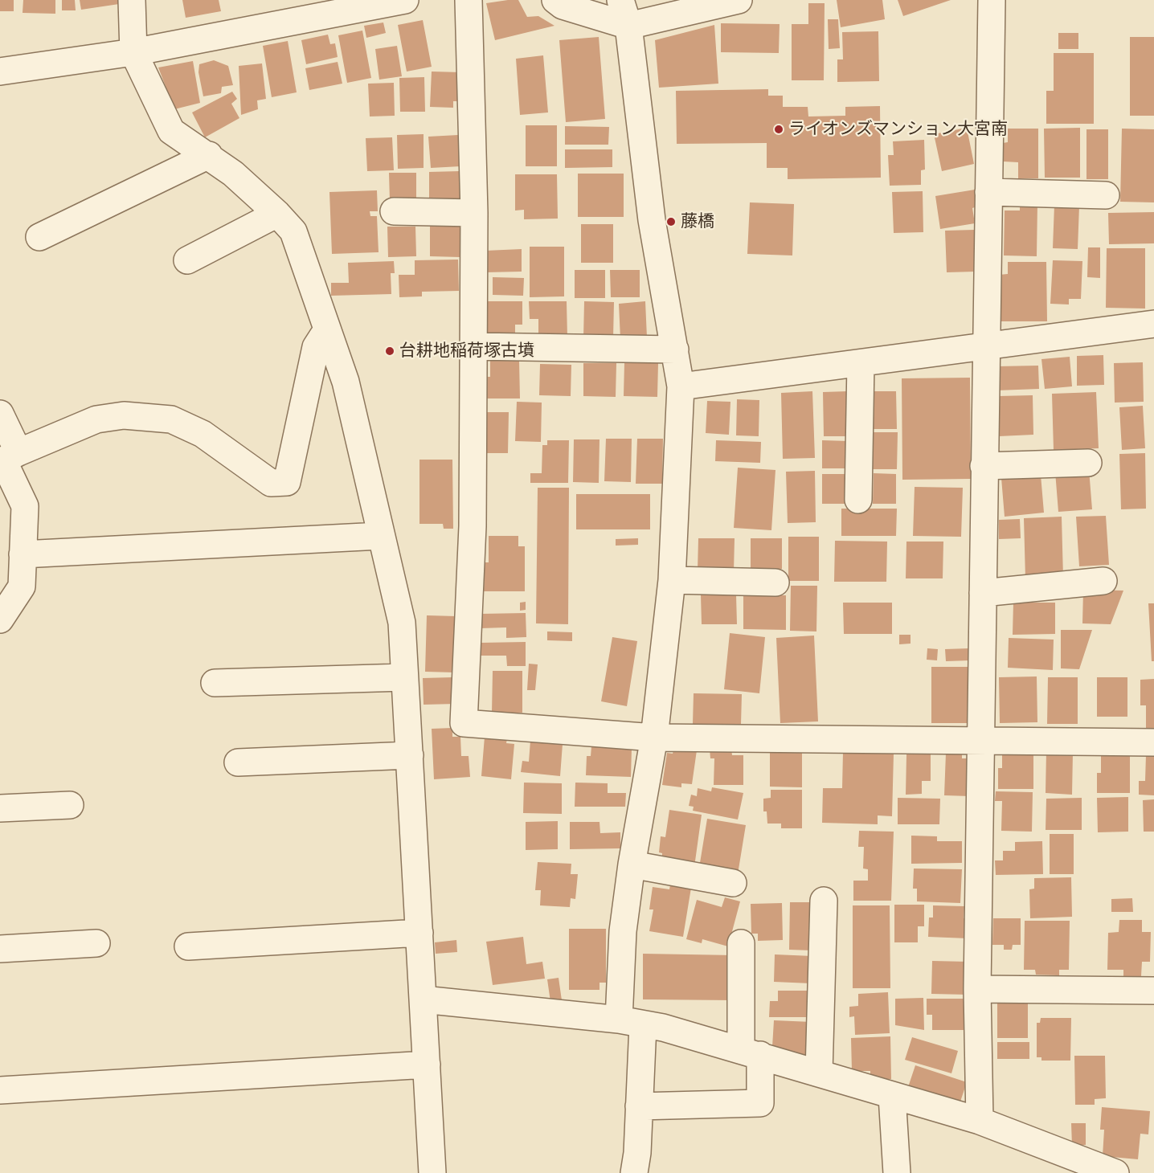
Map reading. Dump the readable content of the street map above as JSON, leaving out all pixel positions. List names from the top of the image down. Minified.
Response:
{"places":["ライオンズマンション大宮南","藤橋","台耕地稲荷塚古墳"]}
